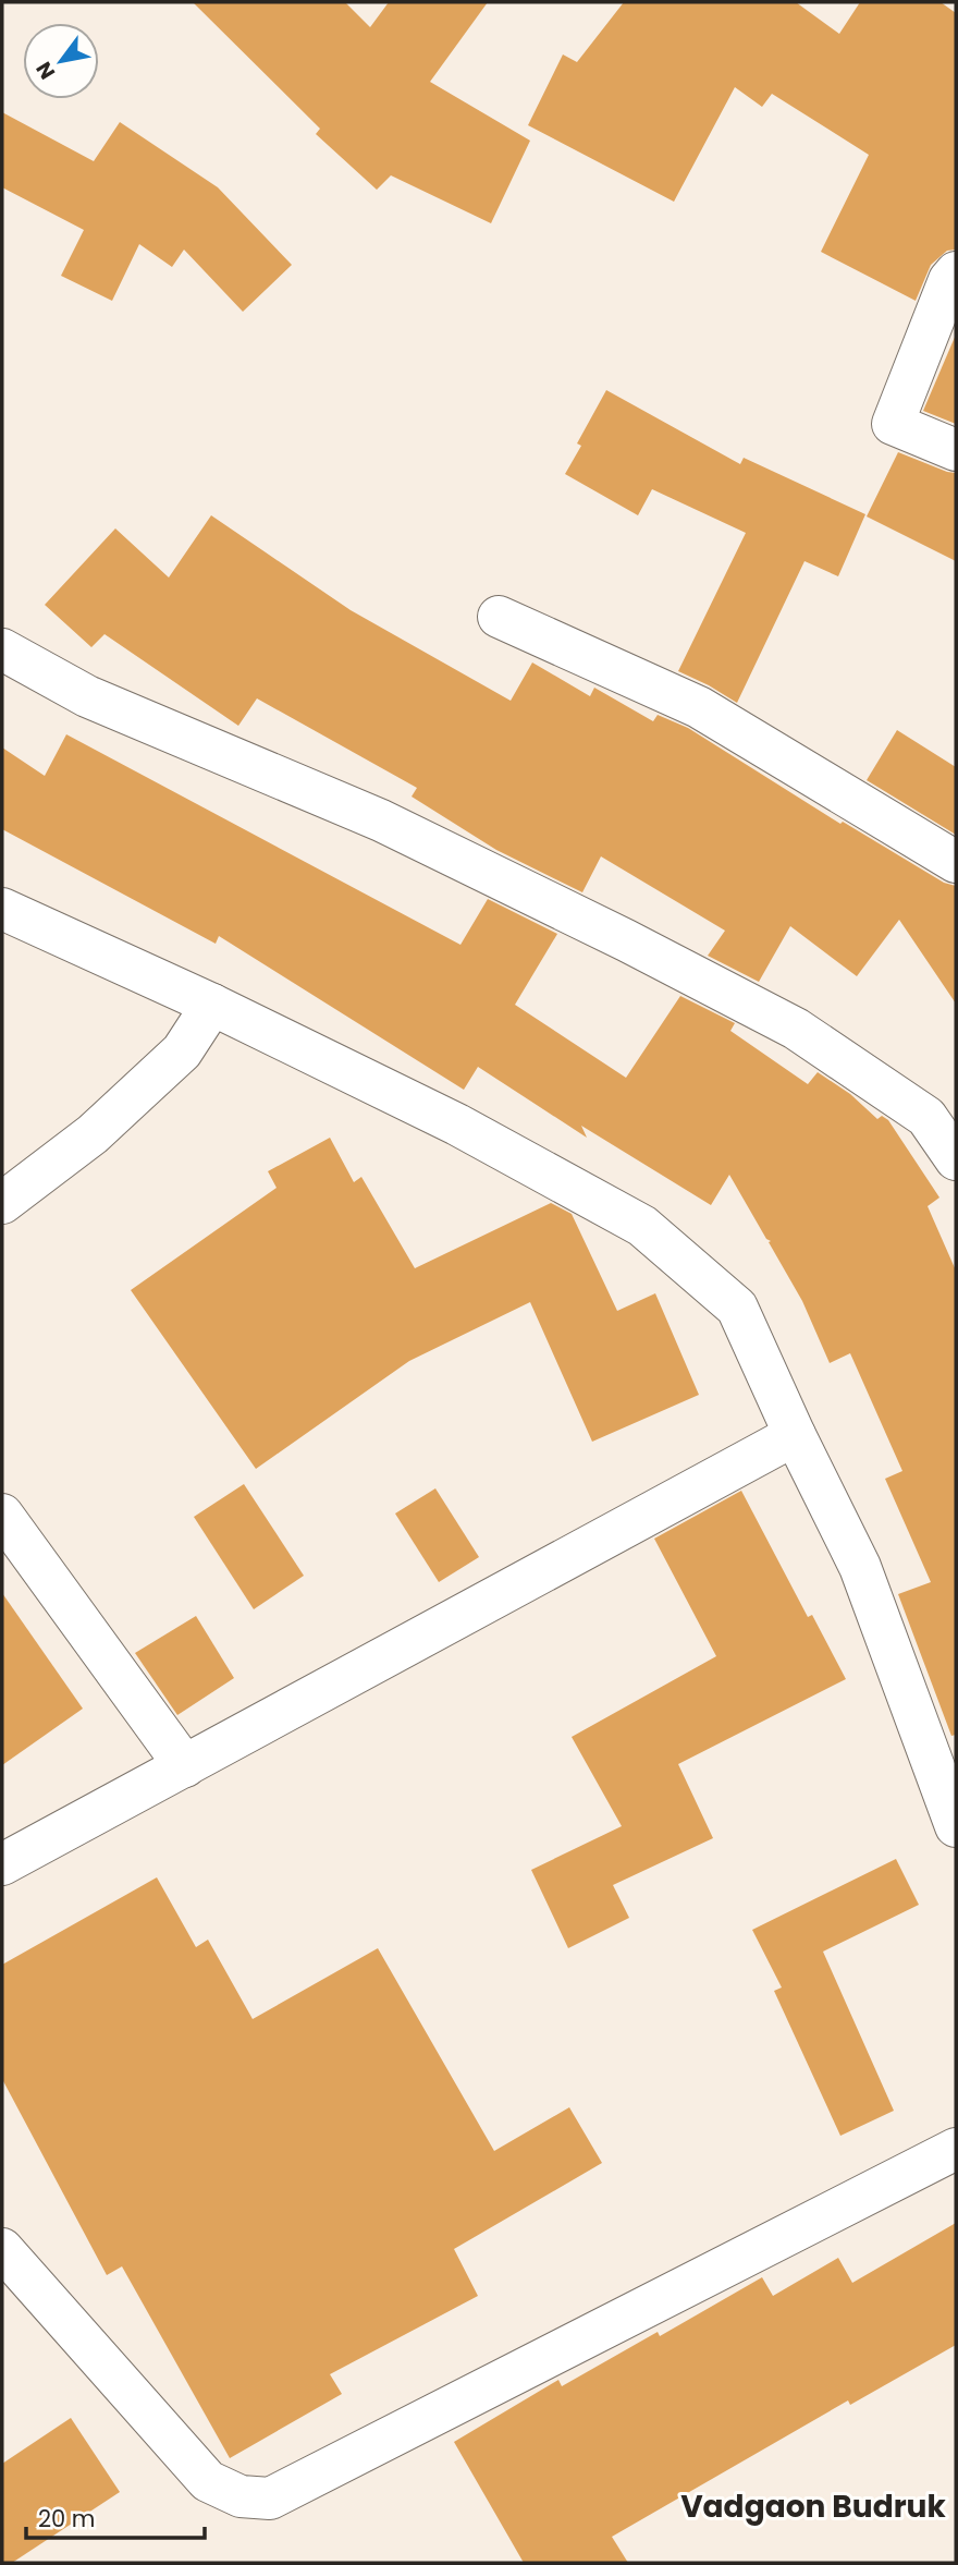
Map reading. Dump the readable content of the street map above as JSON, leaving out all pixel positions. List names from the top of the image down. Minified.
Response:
{"districts":["Vadgaon Budruk"],"scale_bar":"20 m","north":"bottom left"}
